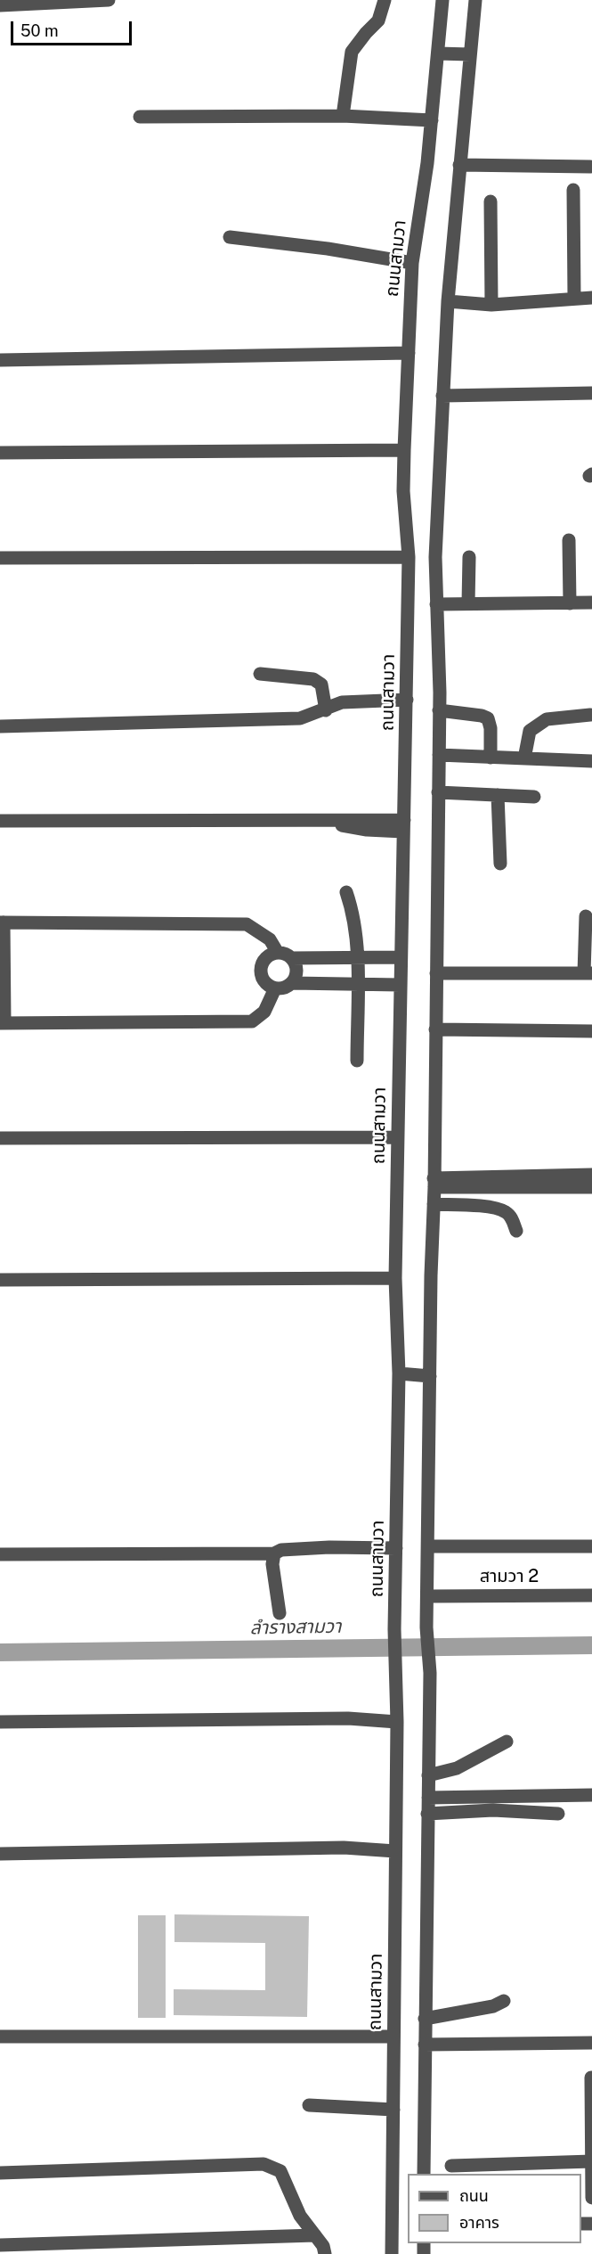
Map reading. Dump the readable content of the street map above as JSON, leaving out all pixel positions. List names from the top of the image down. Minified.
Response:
{"streets":{"street":["ถนนสามวา","สามวา 2"]},"water":["ลำรางสามวา"],"legend":["ถนน","อาคาร"],"scale_bar":"50 m"}
